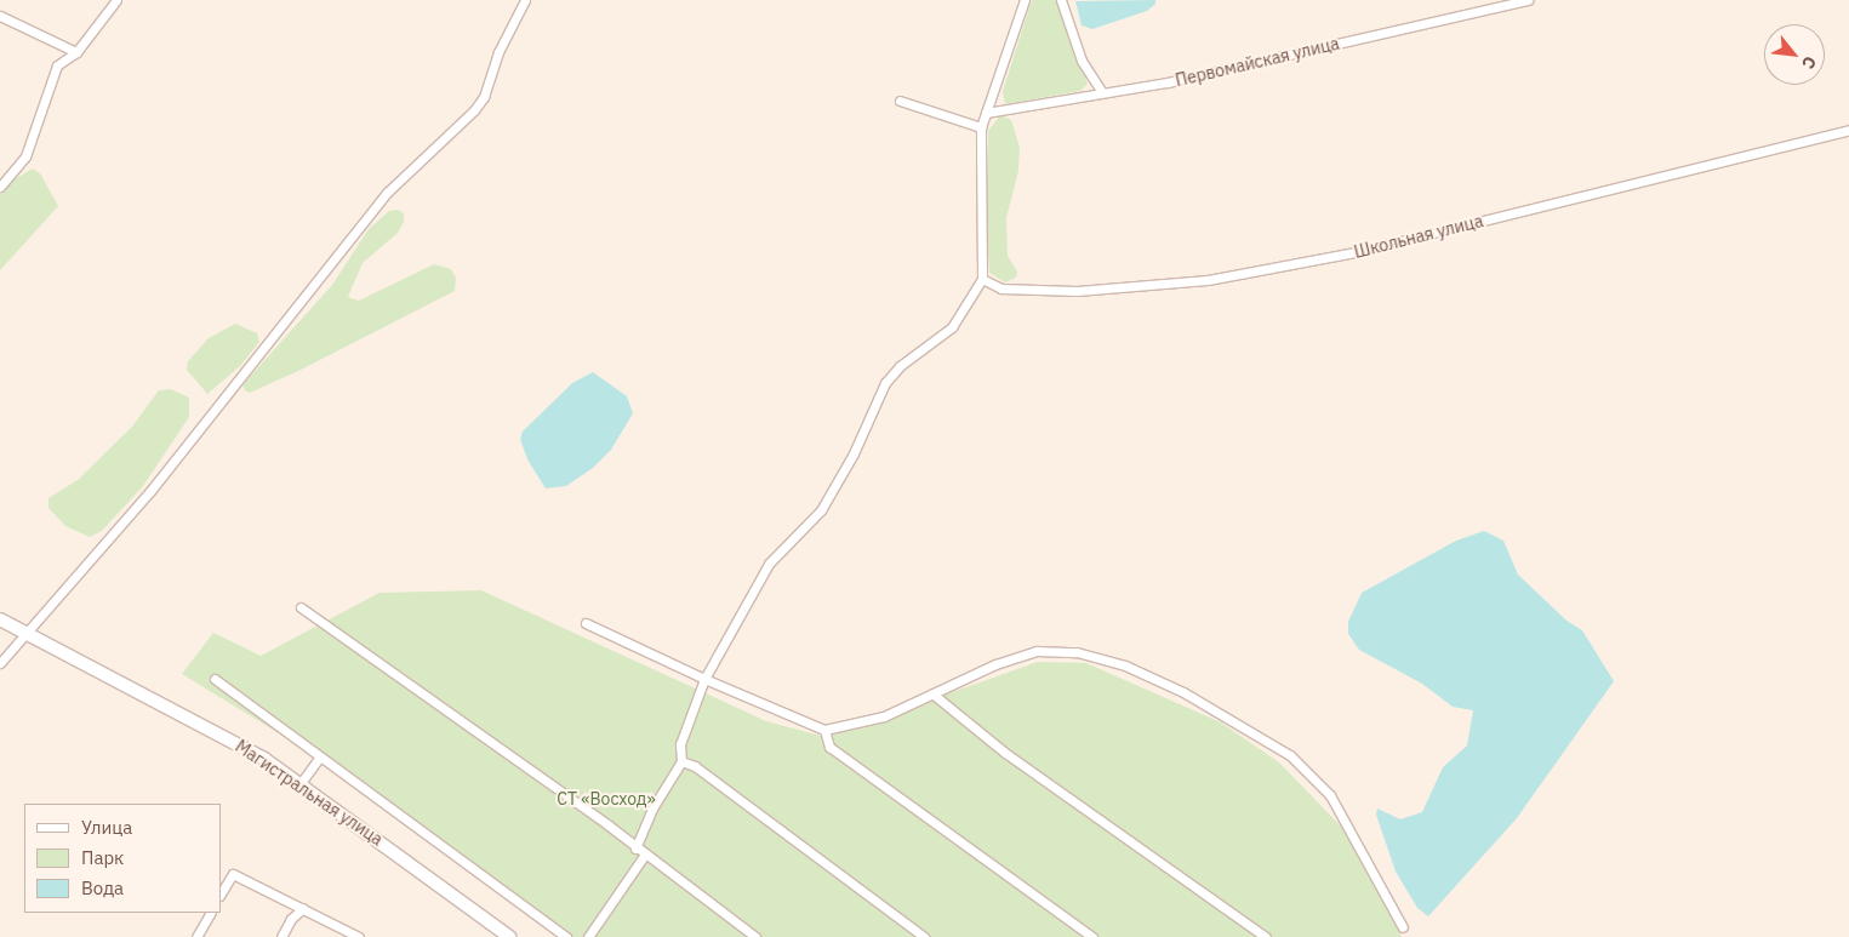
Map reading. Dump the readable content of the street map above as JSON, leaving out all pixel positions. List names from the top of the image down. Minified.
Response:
{"streets":{"main road":["Магистральная улица"],"street":["Первомайская улица","Школьная улица"]},"parks":["СТ «Восход»"],"legend":["Улица","Парк","Вода"],"north":"bottom right"}
